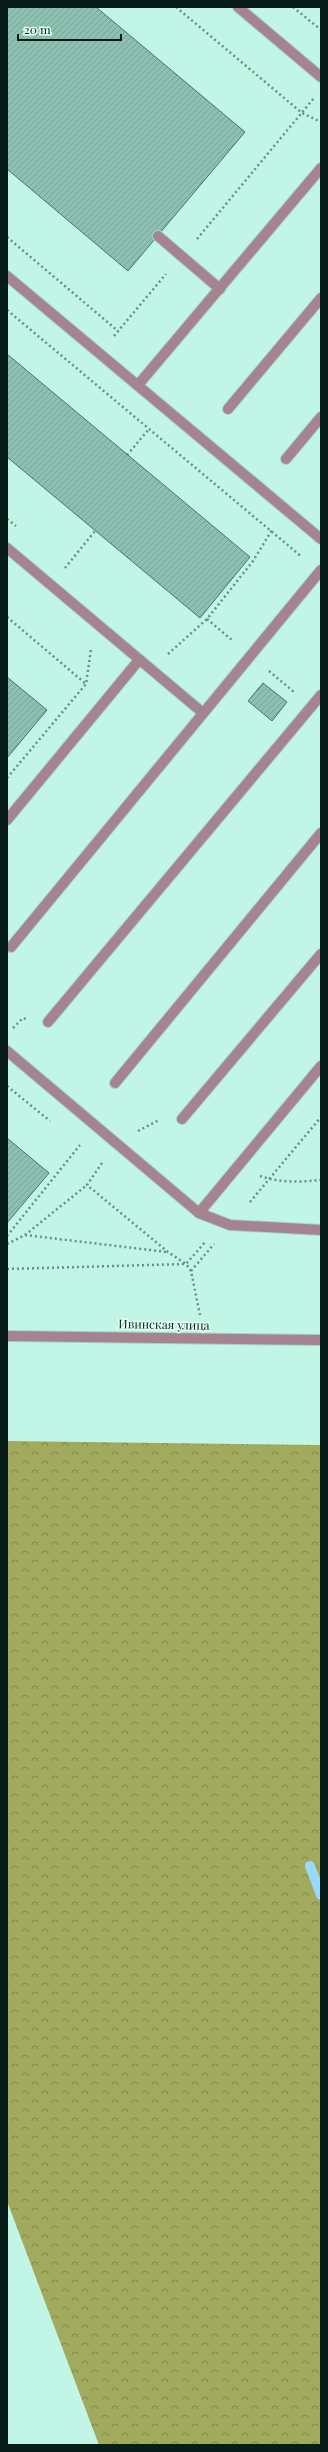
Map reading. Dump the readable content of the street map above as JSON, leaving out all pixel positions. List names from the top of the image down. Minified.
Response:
{"streets":{"street":["Ивинская улица"]},"scale_bar":"20 m"}
